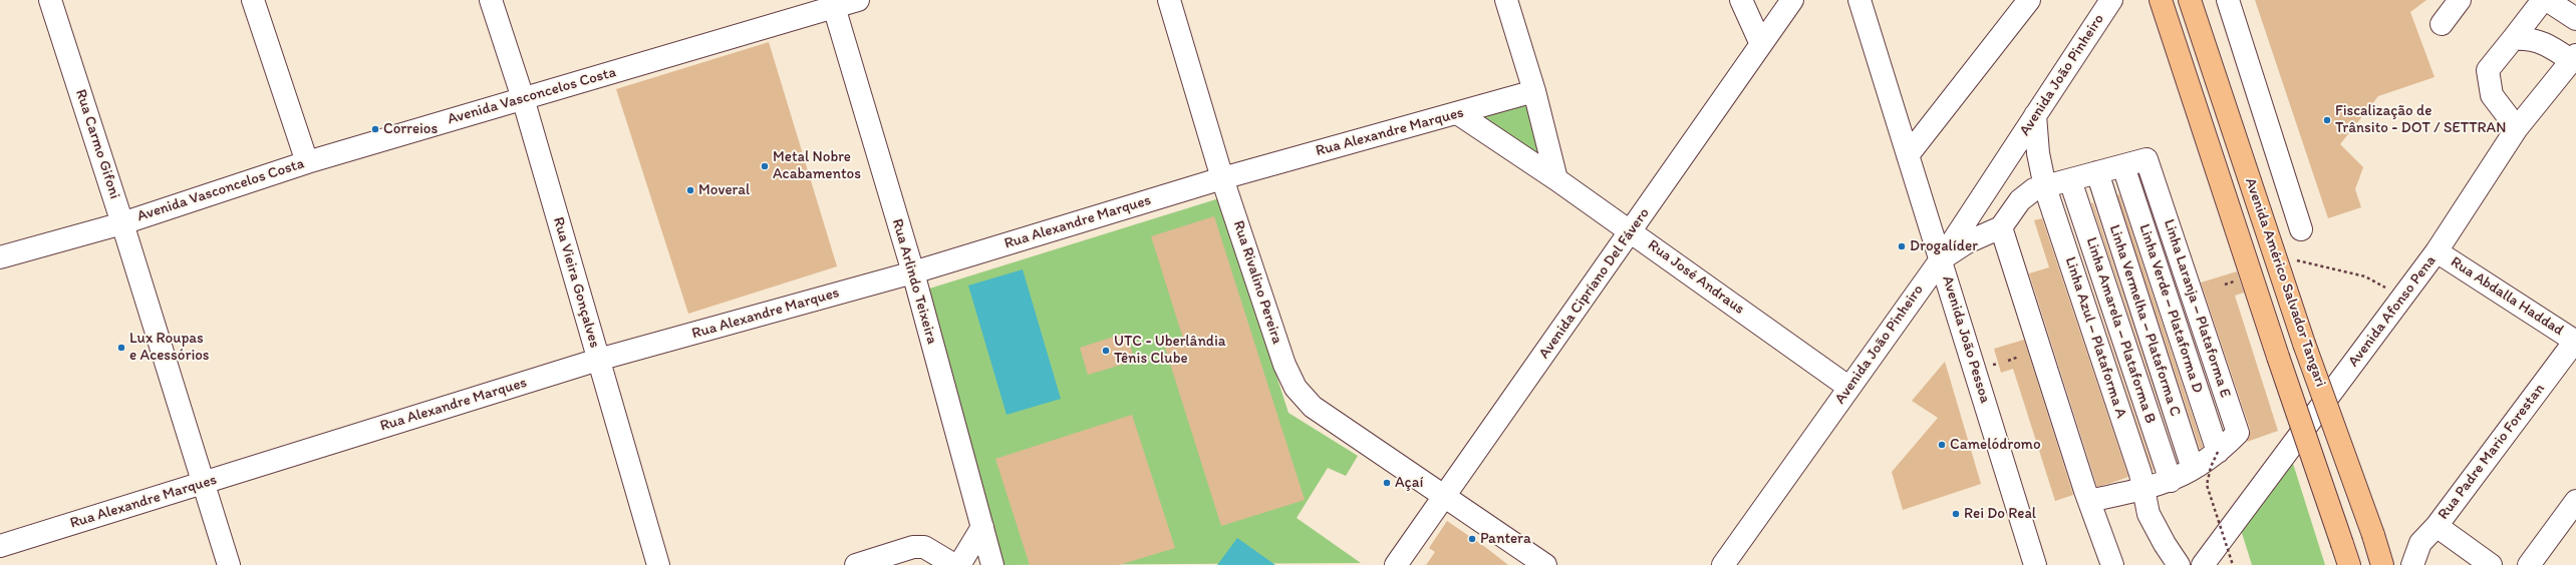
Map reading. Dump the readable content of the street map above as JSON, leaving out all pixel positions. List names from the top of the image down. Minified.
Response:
{"streets":{"main road":["Avenida Américo Salvador Tangari"],"street":["Avenida João Pinheiro","Avenida Vasconcelos Costa","Rua Alexandre Marques","Rua Carmo Gifoni","Rua José Andraus","Rua Arlindo Teixeira","Rua Vieira Gonçalves","Rua Rivalino Pereira","Avenida Cipríano Del Fávero","Rua Abdalla Haddad","Linha Verde – Plataforma D","Linha Laranja – Plataforma E","Avenida Afonso Pena","Linha Vermelha – Plataforma C","Linha Amarela – Plataforma B","Linha Azul – Plataforma A","Avenida João Pessoa","Rua Padre Mario Forestan"]},"crossings":[["Avenida João Pinheiro","Rua José Andraus"],["Avenida João Pinheiro","Linha Azul – Plataforma A"],["Avenida João Pinheiro","Avenida João Pessoa"],["Avenida Vasconcelos Costa","Rua Carmo Gifoni"],["Avenida Vasconcelos Costa","Rua Arlindo Teixeira"],["Avenida Vasconcelos Costa","Rua Vieira Gonçalves"],["Rua Alexandre Marques","Rua Carmo Gifoni"],["Rua Alexandre Marques","Rua José Andraus"],["Rua Alexandre Marques","Rua Arlindo Teixeira"],["Rua Alexandre Marques","Rua Vieira Gonçalves"],["Rua Alexandre Marques","Rua Rivalino Pereira"],["Rua José Andraus","Avenida Cipríano Del Fávero"],["Rua Rivalino Pereira","Avenida Cipríano Del Fávero"],["Rua Abdalla Haddad","Avenida Afonso Pena"],["Rua Abdalla Haddad","Rua Padre Mario Forestan"],["Linha Verde – Plataforma D","Linha Laranja – Plataforma E"]],"places":["Fiscalização de Trânsito - DOT / SETTRAN","Correios","Metal Nobre Acabamentos","Moveral","Drogalíder","Lux Roupas e Acessórios","UTC - Uberlândia Tênis Clube","Camelódromo","Açaí","Rei Do Real","Pantera"]}
